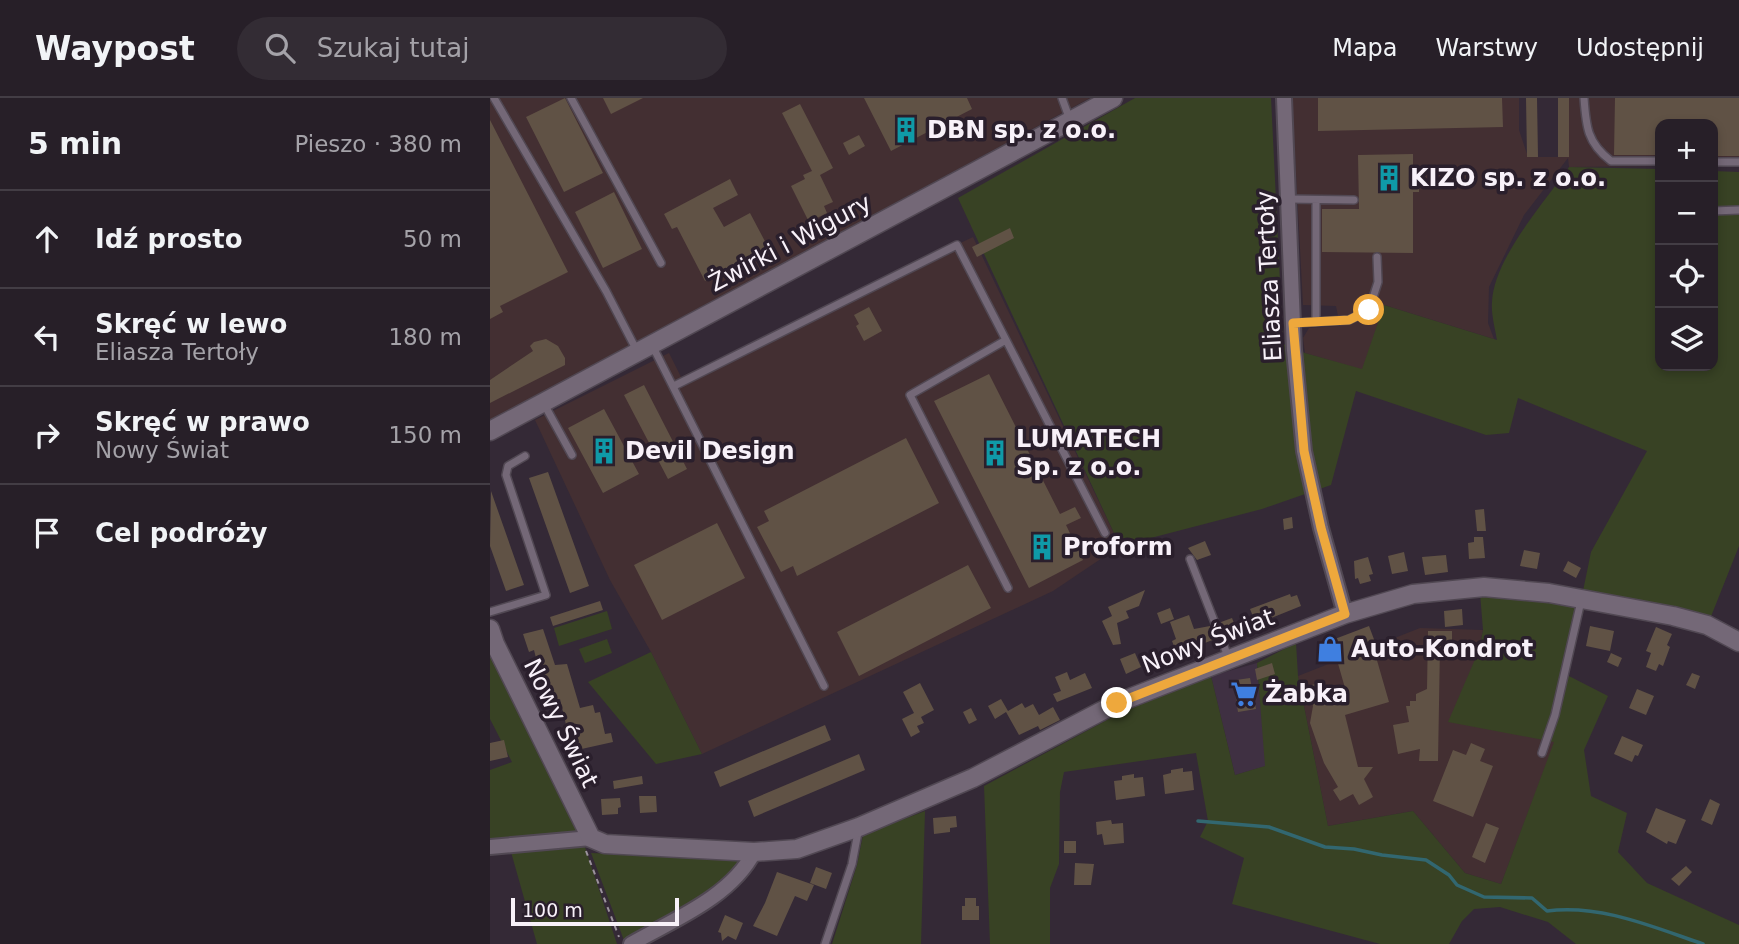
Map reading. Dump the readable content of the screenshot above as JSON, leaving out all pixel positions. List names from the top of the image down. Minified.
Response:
{"streets":{"street":["Żwirki i Wigury","Eliasza Tertoły","Nowy Świat"]},"crossings":[["Eliasza Tertoły","Nowy Świat"]],"places":{"building":["DBN sp. z o.o.","KIZO sp. z o.o.","Devil Design","LUMATECH Sp. z o.o.","Proform"],"shop":["Auto-Kondrot"],"supermarket":["Żabka"]},"scale_bar":"100 m","page":{"header":"Waypost","search":"Szukaj tutaj","nav":["Mapa","Warstwy","Udostępnij"],"heading":["5 min","Pieszo · 380 m"],"map_buttons":["+","−"],"list":[["Idź prosto","50 m"],["Skręć w lewo","Eliasza Tertoły","180 m"],["Skręć w prawo","Nowy Świat","150 m"],"Cel podróży"],"scale":"100 m"}}
